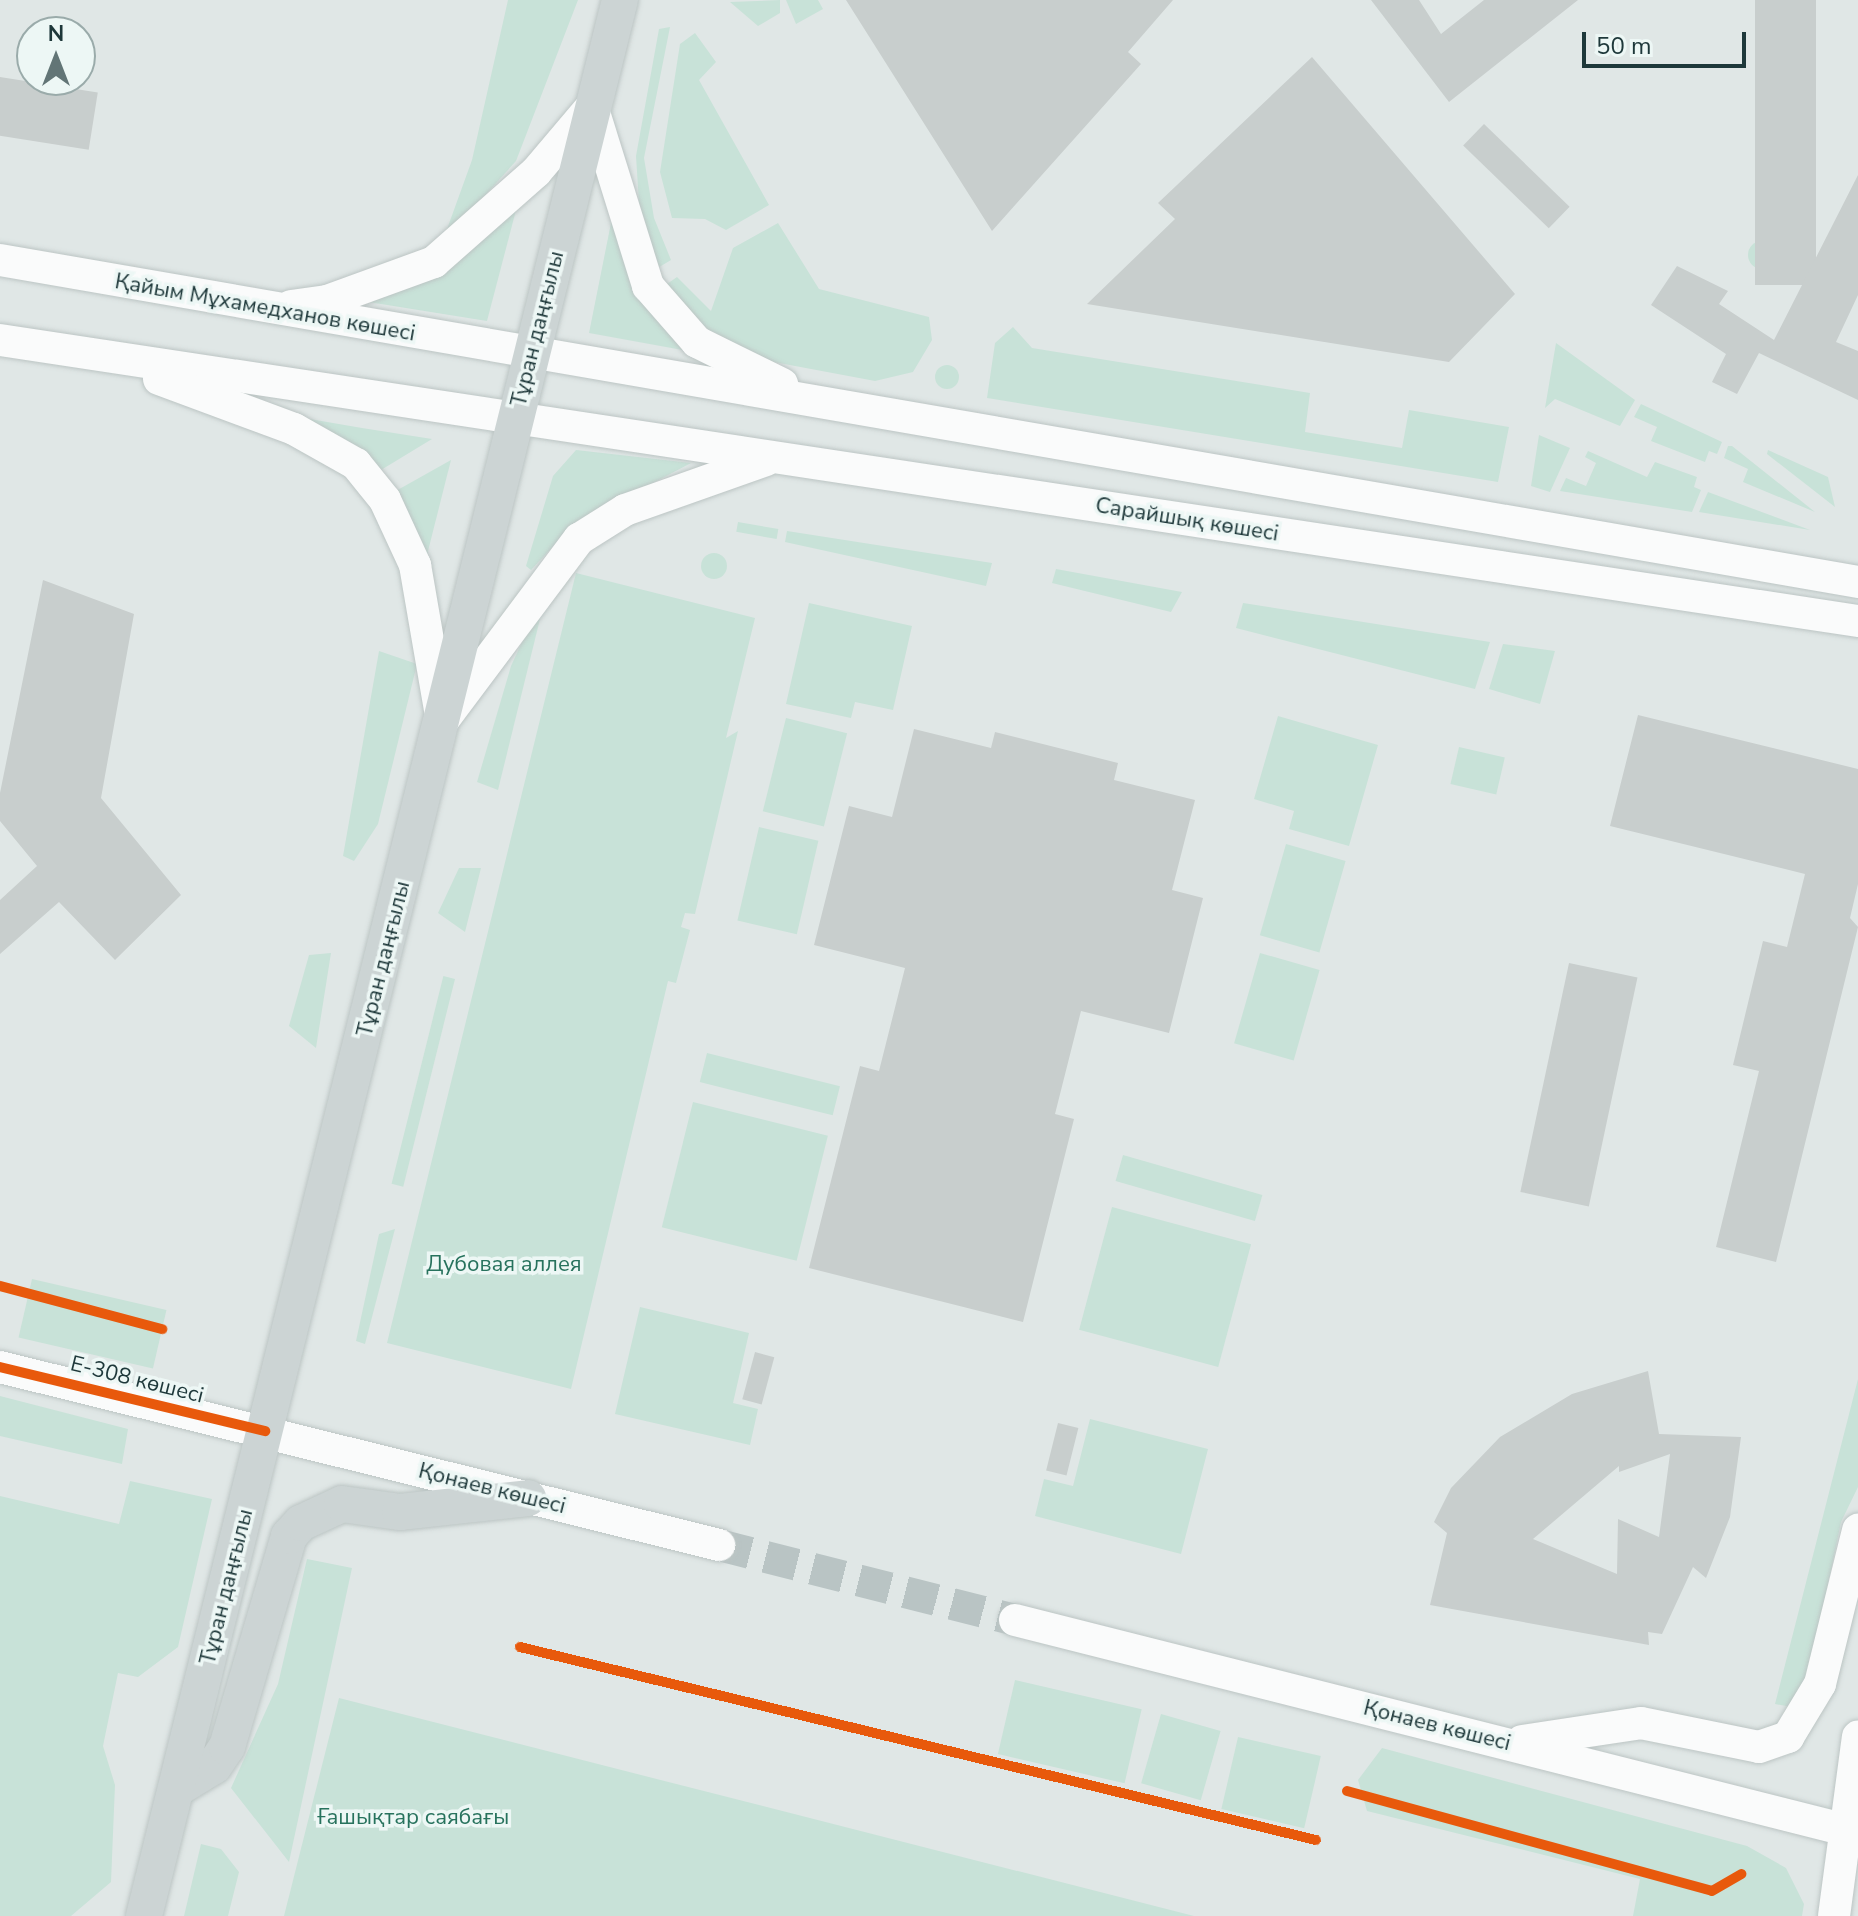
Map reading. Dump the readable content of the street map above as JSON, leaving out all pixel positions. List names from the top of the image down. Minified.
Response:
{"streets":{"main road":["Қайым Мұхамедханов көшесі","Тұран даңғылы","Сарайшық көшесі","Е-308 көшесі","Қонаев көшесі"]},"crossings":[["Қайым Мұхамедханов көшесі","Тұран даңғылы"],["Тұран даңғылы","Сарайшық көшесі"],["Тұран даңғылы","Е-308 көшесі"],["Тұран даңғылы","Қонаев көшесі"],["Е-308 көшесі","Қонаев көшесі"]],"parks":["Дубовая аллея","Ғашықтар саябағы"],"scale_bar":"50 m","north":"top"}
